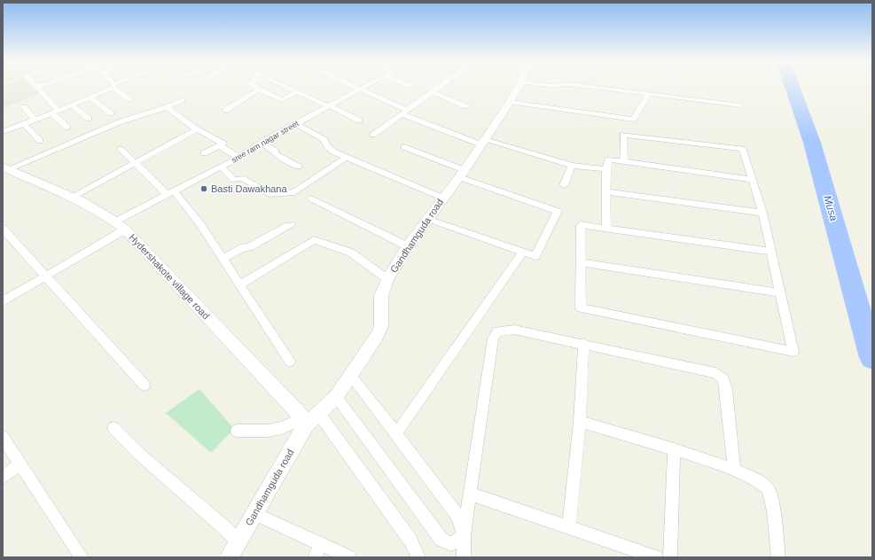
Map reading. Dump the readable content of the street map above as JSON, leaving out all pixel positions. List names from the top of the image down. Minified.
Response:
{"streets":{"street":["sree ram nagar street","Gandhamguda road","Hydershakote village road"]},"crossings":[["sree ram nagar street","Hydershakote village road"],["Gandhamguda road","Hydershakote village road"]],"water":["Musa"],"places":["Basti Dawakhana"]}
